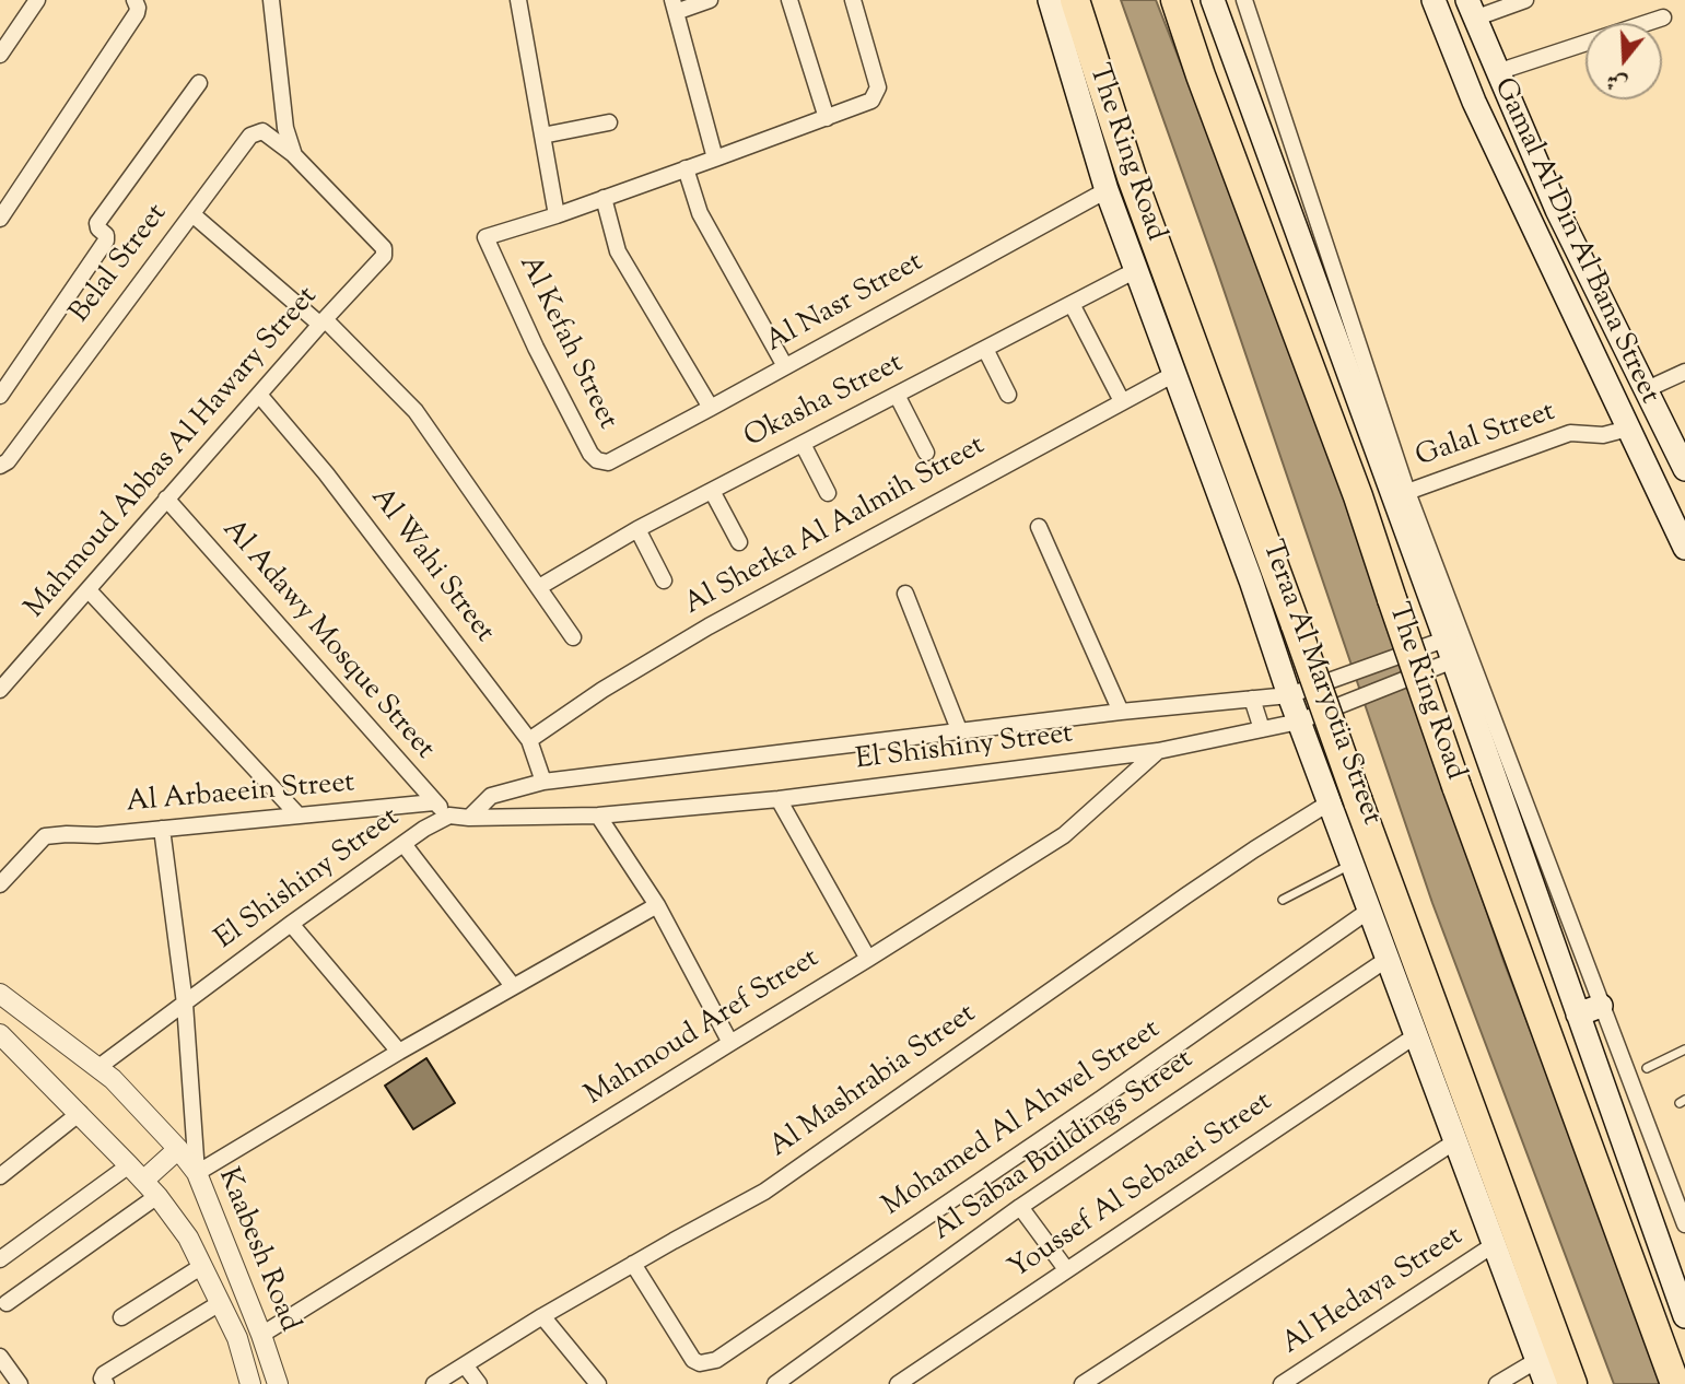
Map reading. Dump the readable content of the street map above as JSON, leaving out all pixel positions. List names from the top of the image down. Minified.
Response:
{"streets":{"highway":["The Ring Road"],"main road":["Gamal Al Din Al Bana Street","Teraa Al Maryotia Street"],"street":["Belal Street","Al Nasr Street","Al Kefah Street","Okasha Street","Galal Street","Mahmoud Abbas Al Hawary Street","Al Sherka Al Aalmih Street","Al Wahi Street","Al Adawy Mosque Street","El Shishiny Street","Al Arbaeein Street","Mahmoud Aref Street","Al Mashrabia Street","Mohamed Al Ahwel Street","Al Sabaa Buildings Street","Youssef Al Sebaaei Street","Kaabesh Road","Al Hedaya Street"]},"crossings":[["Gamal Al Din Al Bana Street","Galal Street"],["Belal Street","Mahmoud Abbas Al Hawary Street"],["Al Nasr Street","Al Kefah Street"],["Al Nasr Street","Teraa Al Maryotia Street"],["Okasha Street","Teraa Al Maryotia Street"],["Mahmoud Abbas Al Hawary Street","Al Wahi Street"],["Mahmoud Abbas Al Hawary Street","Al Adawy Mosque Street"],["Al Sherka Al Aalmih Street","Al Wahi Street"],["Al Sherka Al Aalmih Street","Teraa Al Maryotia Street"],["Al Wahi Street","El Shishiny Street"],["Al Adawy Mosque Street","El Shishiny Street"],["Al Adawy Mosque Street","Al Arbaeein Street"],["Teraa Al Maryotia Street","El Shishiny Street"],["Teraa Al Maryotia Street","Al Mashrabia Street"],["Teraa Al Maryotia Street","Mohamed Al Ahwel Street"],["Teraa Al Maryotia Street","Al Sabaa Buildings Street"],["Teraa Al Maryotia Street","Youssef Al Sebaaei Street"],["Teraa Al Maryotia Street","Al Hedaya Street"],["El Shishiny Street","Al Arbaeein Street"],["El Shishiny Street","Mahmoud Aref Street"],["El Shishiny Street","Kaabesh Road"],["Mahmoud Aref Street","Kaabesh Road"],["Al Mashrabia Street","Mohamed Al Ahwel Street"]],"north":"bottom"}
